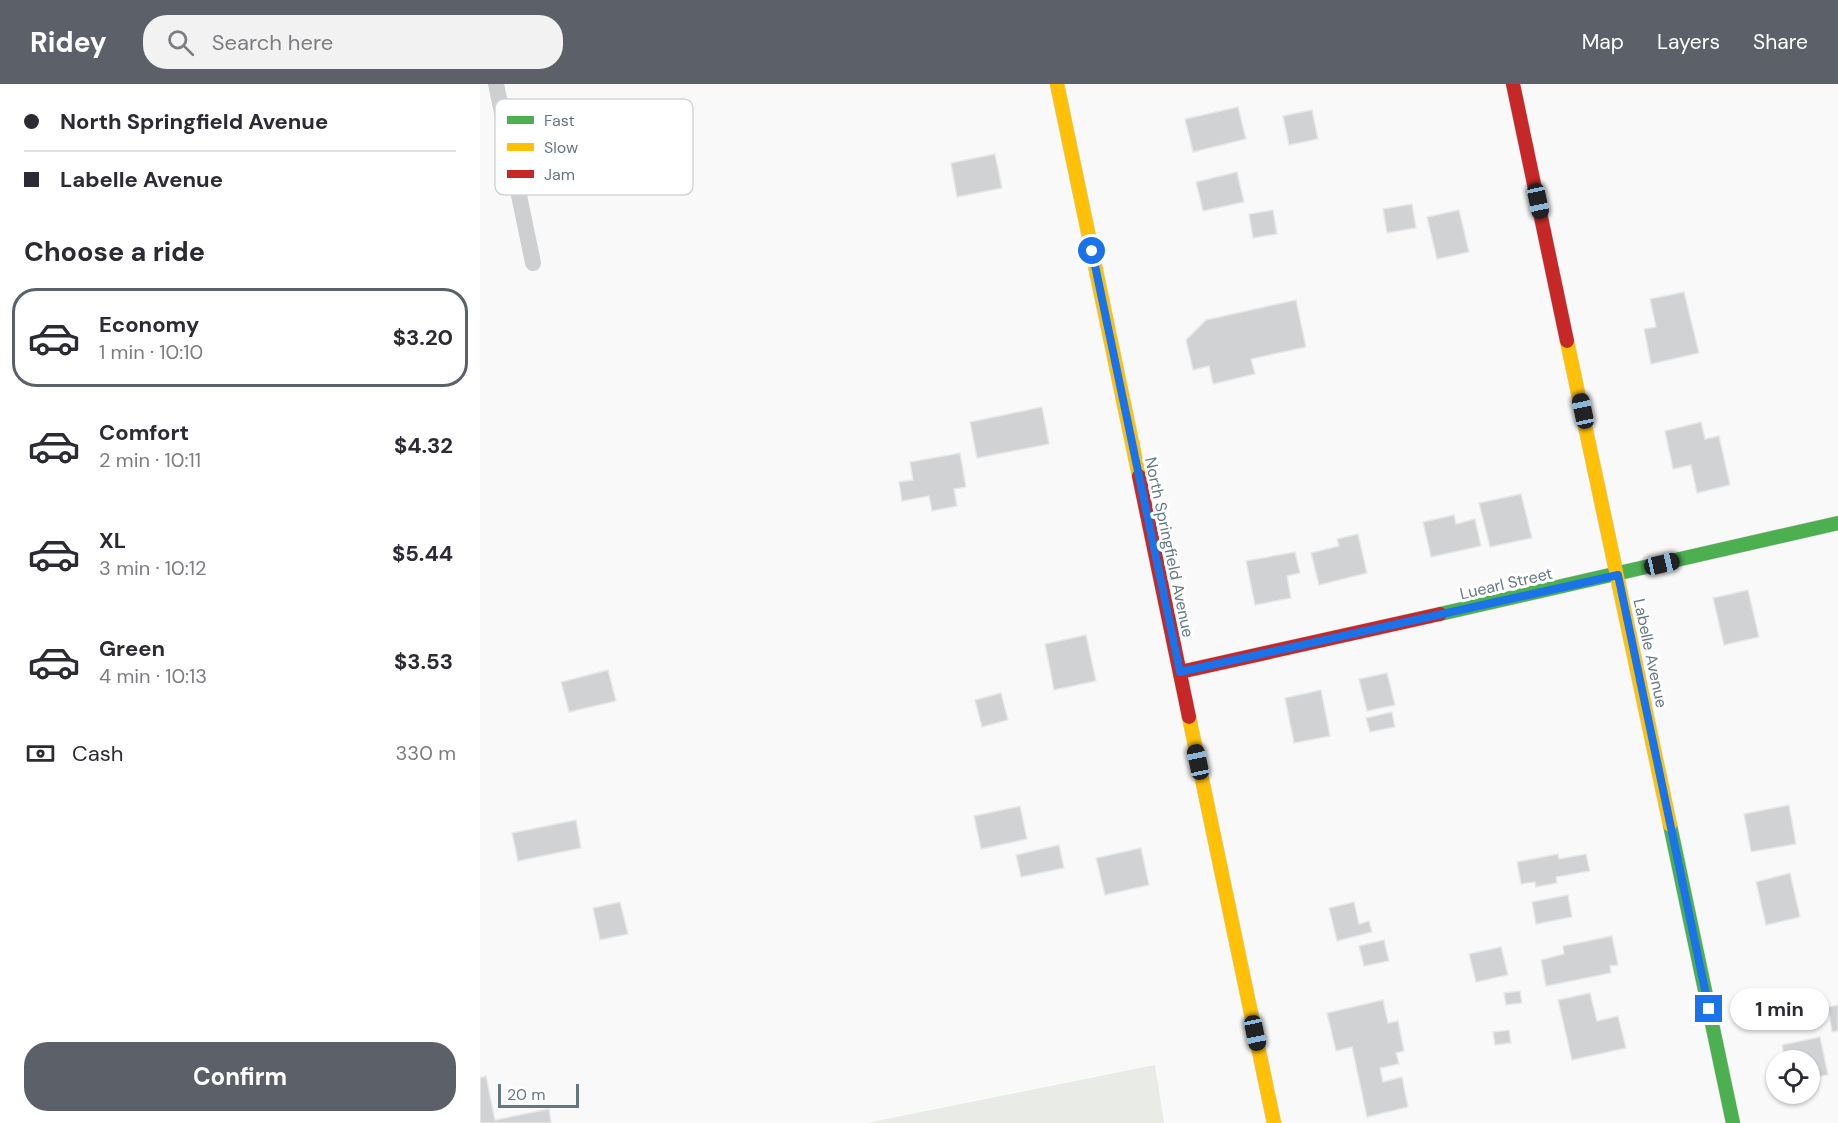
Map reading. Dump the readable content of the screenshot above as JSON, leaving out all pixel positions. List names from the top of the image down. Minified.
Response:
{"streets":{"street":["North Springfield Avenue","Luearl Street","Labelle Avenue"]},"crossings":[["North Springfield Avenue","Luearl Street"],["Luearl Street","Labelle Avenue"]],"legend":["Fast","Slow","Jam"],"scale_bar":"20 m","page":{"header":"Ridey","search":"Search here","nav":["Map","Layers","Share"],"banner":["North Springfield Avenue","Labelle Avenue"],"heading":"Choose a ride","list":[{"name":"Economy","note":"1 min · 10:10","value":"$3.20"},{"name":"Comfort","note":"2 min · 10:11","value":"$4.32"},{"name":"XL","note":"3 min · 10:12","value":"$5.44"},{"name":"Green","note":"4 min · 10:13","value":"$3.53"}],"pay":["Cash","330 m"],"bubble":"1 min","buttons":"Confirm","scale":"20 m"}}
